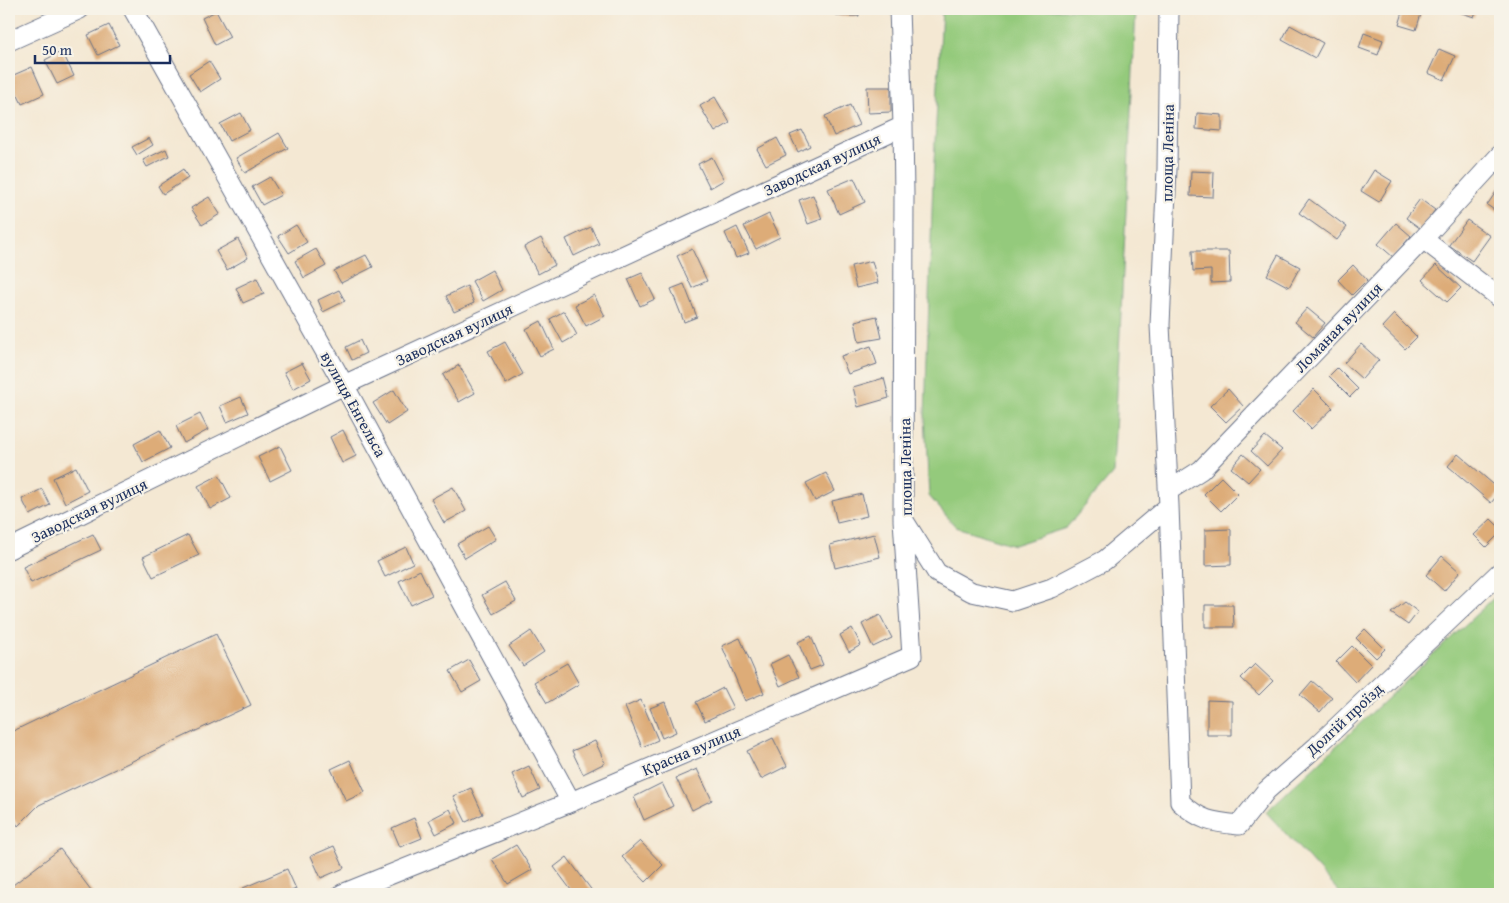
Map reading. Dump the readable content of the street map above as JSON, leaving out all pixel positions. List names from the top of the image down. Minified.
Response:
{"streets":{"street":["площа Леніна","Заводская вулиця","Ломаная вулиця","вулиця Енгельса","Долгій проїзд","Красна вулиця"]},"crossings":[["площа Леніна","Заводская вулиця"],["площа Леніна","Ломаная вулиця"],["площа Леніна","Долгій проїзд"],["площа Леніна","Красна вулиця"],["Заводская вулиця","вулиця Енгельса"],["Ломаная вулиця","Долгій проїзд"],["вулиця Енгельса","Красна вулиця"]],"scale_bar":"50 m"}
